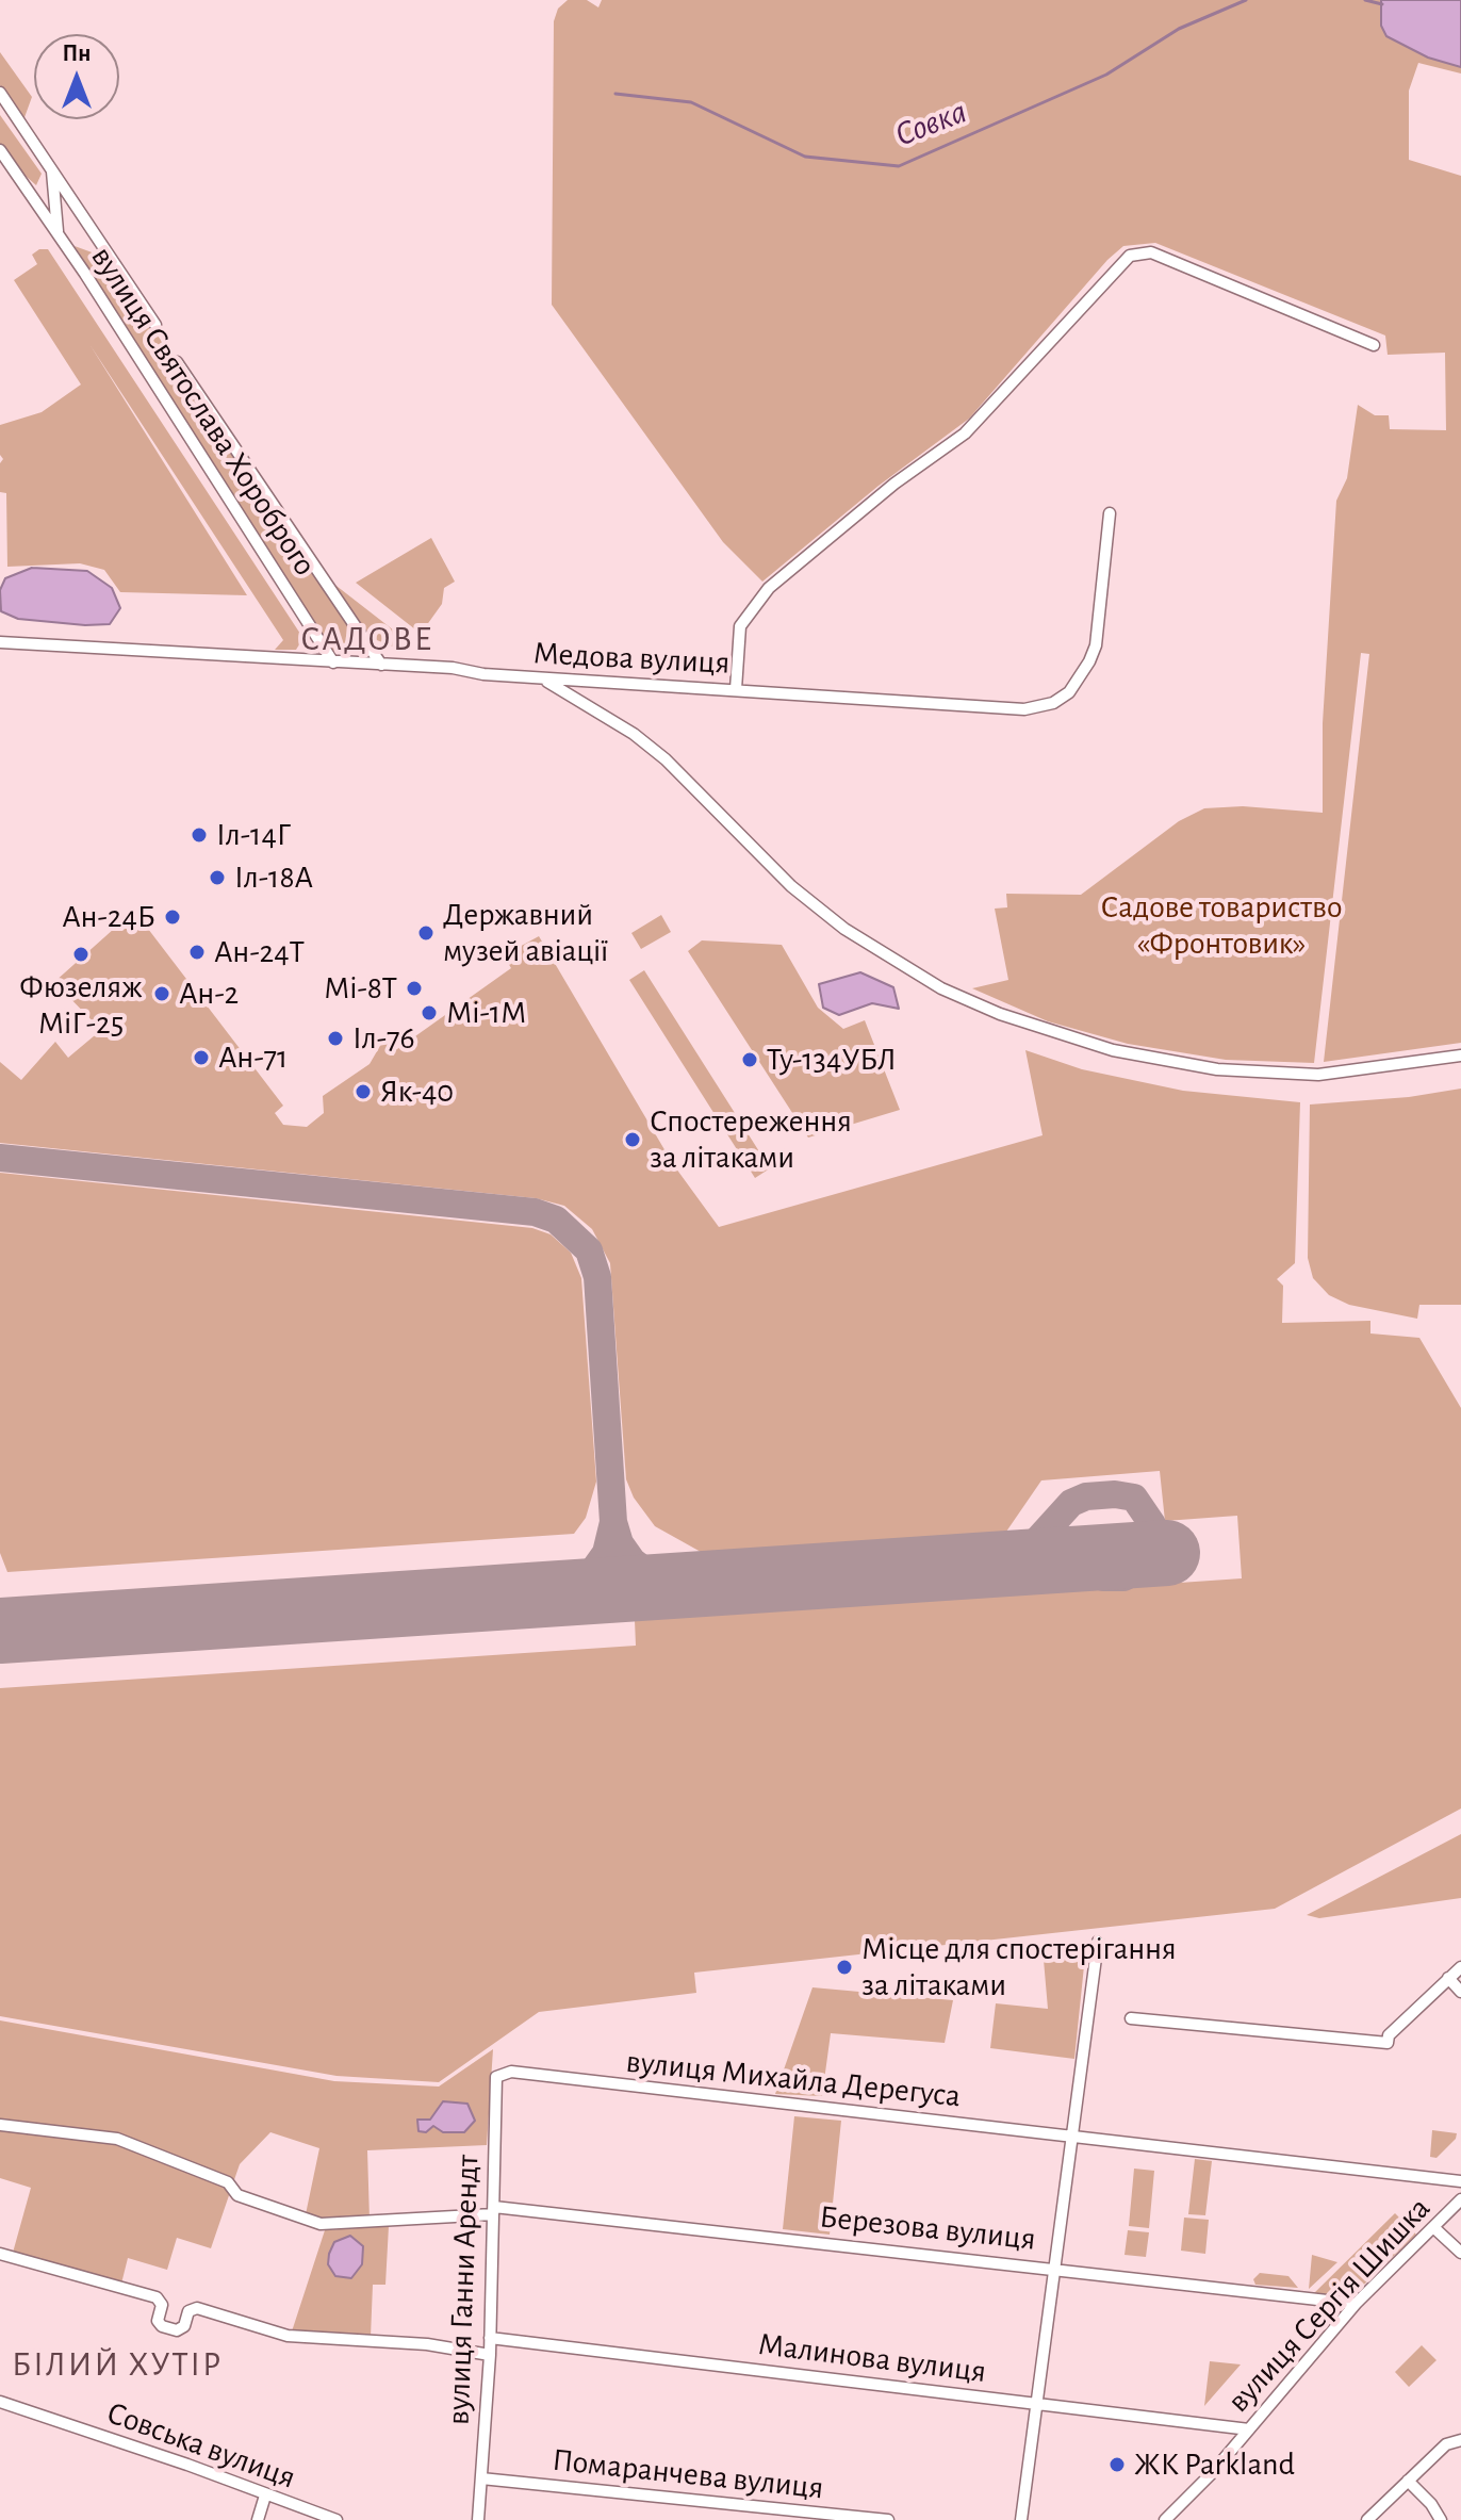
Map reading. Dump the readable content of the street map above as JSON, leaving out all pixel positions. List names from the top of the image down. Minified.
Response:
{"streets":{"street":["вулиця Святослава Хороброго","Медова вулиця","вулиця Михайла Дерегуса","Березова вулиця","вулиця Ганни Арендт","вулиця Сергія Шишка","Малинова вулиця","Совська вулиця","Помаранчева вулиця"]},"crossings":[["вулиця Святослава Хороброго","Медова вулиця"],["вулиця Михайла Дерегуса","вулиця Ганни Арендт"],["Березова вулиця","вулиця Ганни Арендт"],["Березова вулиця","вулиця Сергія Шишка"],["вулиця Ганни Арендт","Малинова вулиця"],["вулиця Ганни Арендт","Помаранчева вулиця"],["вулиця Сергія Шишка","Малинова вулиця"]],"districts":["САДОВЕ","БІЛИЙ ХУТІР"],"water":["Совка"],"parks":["Садове товариство «Фронтовик»"],"places":["Іл-14Г","Іл-18А","Ан-24Б","Державний музей авіації","Ан-24Т","Фюзеляж МіГ-25","Мі-8Т","Ан-2","Мі-1М","Іл-76","Ан-71","Ту-134УБЛ","Як-40","Спостереження за літаками","Місце для спостерігання за літаками","ЖК Parkland"],"north":"top"}
